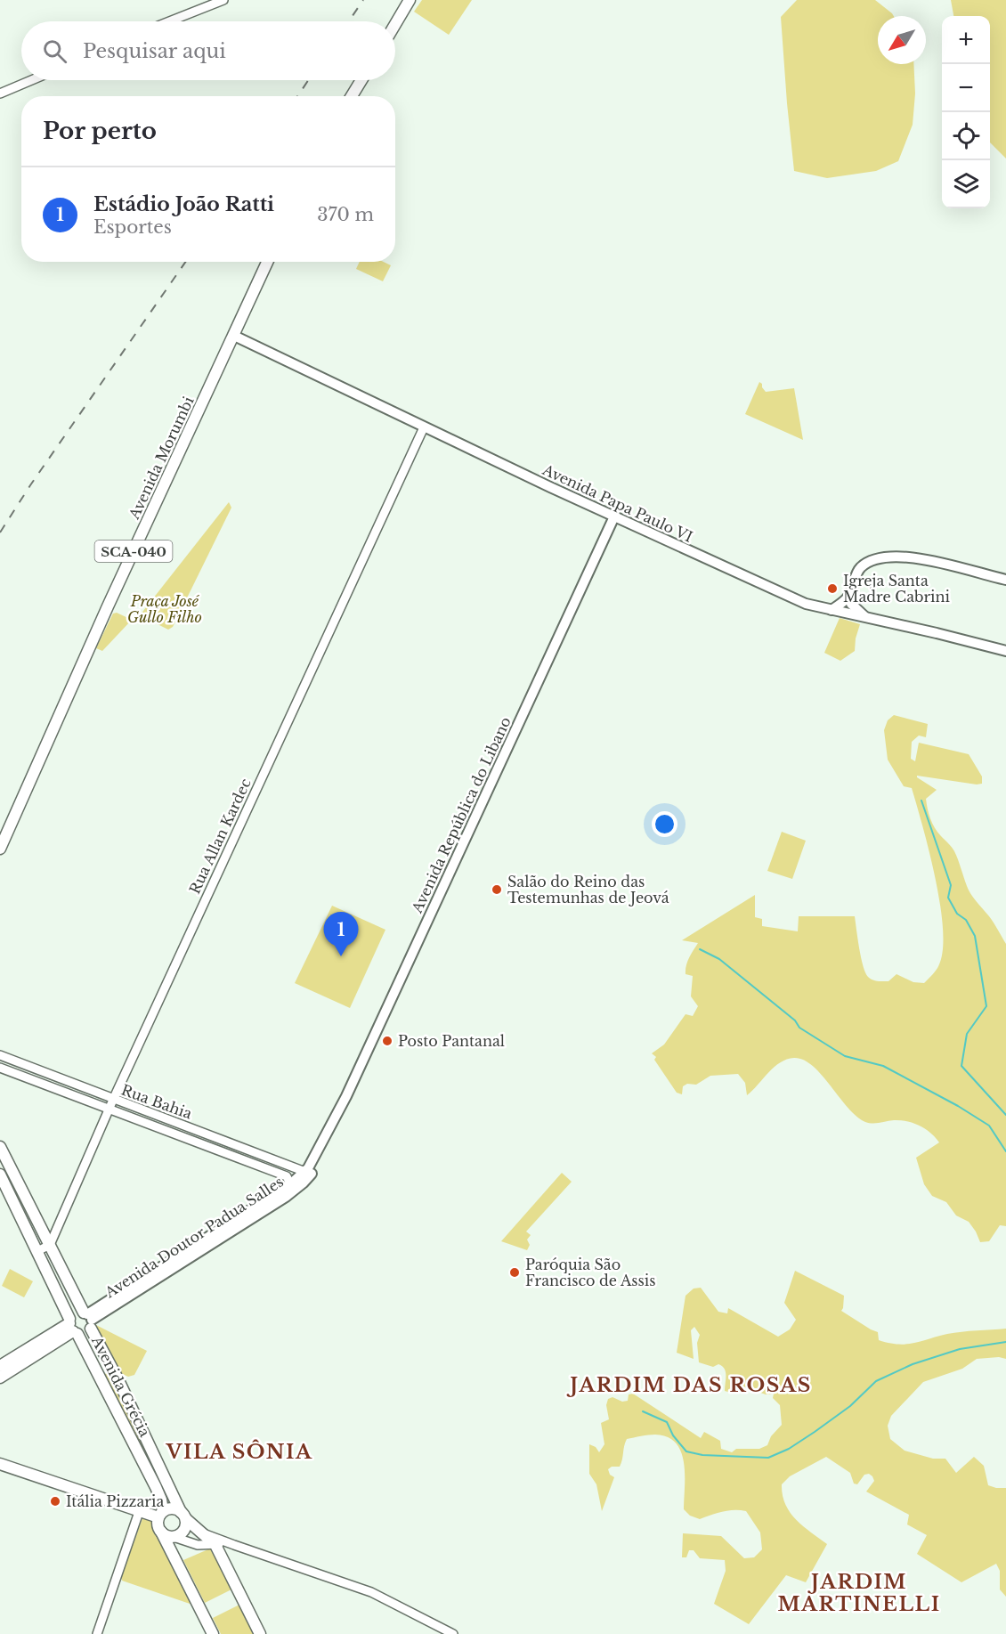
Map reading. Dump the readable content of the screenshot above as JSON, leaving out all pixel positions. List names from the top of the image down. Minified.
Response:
{"streets":{"main road":["Avenida Morumbi","Avenida Papa Paulo VI","SCA-040","Avenida República do Libano","Avenida Doutor Padua Salles","Avenida Grécia"],"street":["Rua Allan Kardec","Rua Bahia"]},"crossings":[["Avenida Morumbi","Avenida Papa Paulo VI"],["Avenida Papa Paulo VI","Avenida República do Libano"],["Avenida Papa Paulo VI","Rua Allan Kardec"],["Avenida República do Libano","Rua Bahia"],["Avenida República do Libano","Avenida Doutor Padua Salles"],["Rua Allan Kardec","Rua Bahia"],["Rua Allan Kardec","Avenida Grécia"],["Rua Bahia","Avenida Doutor Padua Salles"],["Avenida Doutor Padua Salles","Avenida Grécia"]],"districts":["JARDIM DAS ROSAS","VILA SÔNIA","JARDIM MARTINELLI"],"parks":["Praça José Gullo Filho"],"places":["Igreja Santa Madre Cabrini","Salão do Reino das Testemunhas de Jeová","Posto Pantanal","Paróquia São Francisco de Assis","Itália Pizzaria"],"north":"bottom left","page":{"map_buttons":["+","−"],"search":"Pesquisar aqui","heading":"Por perto","list":[{"mark":"1","name":"Estádio João Ratti","note":"Esportes","value":"370 m"}],"pins":"1"}}
